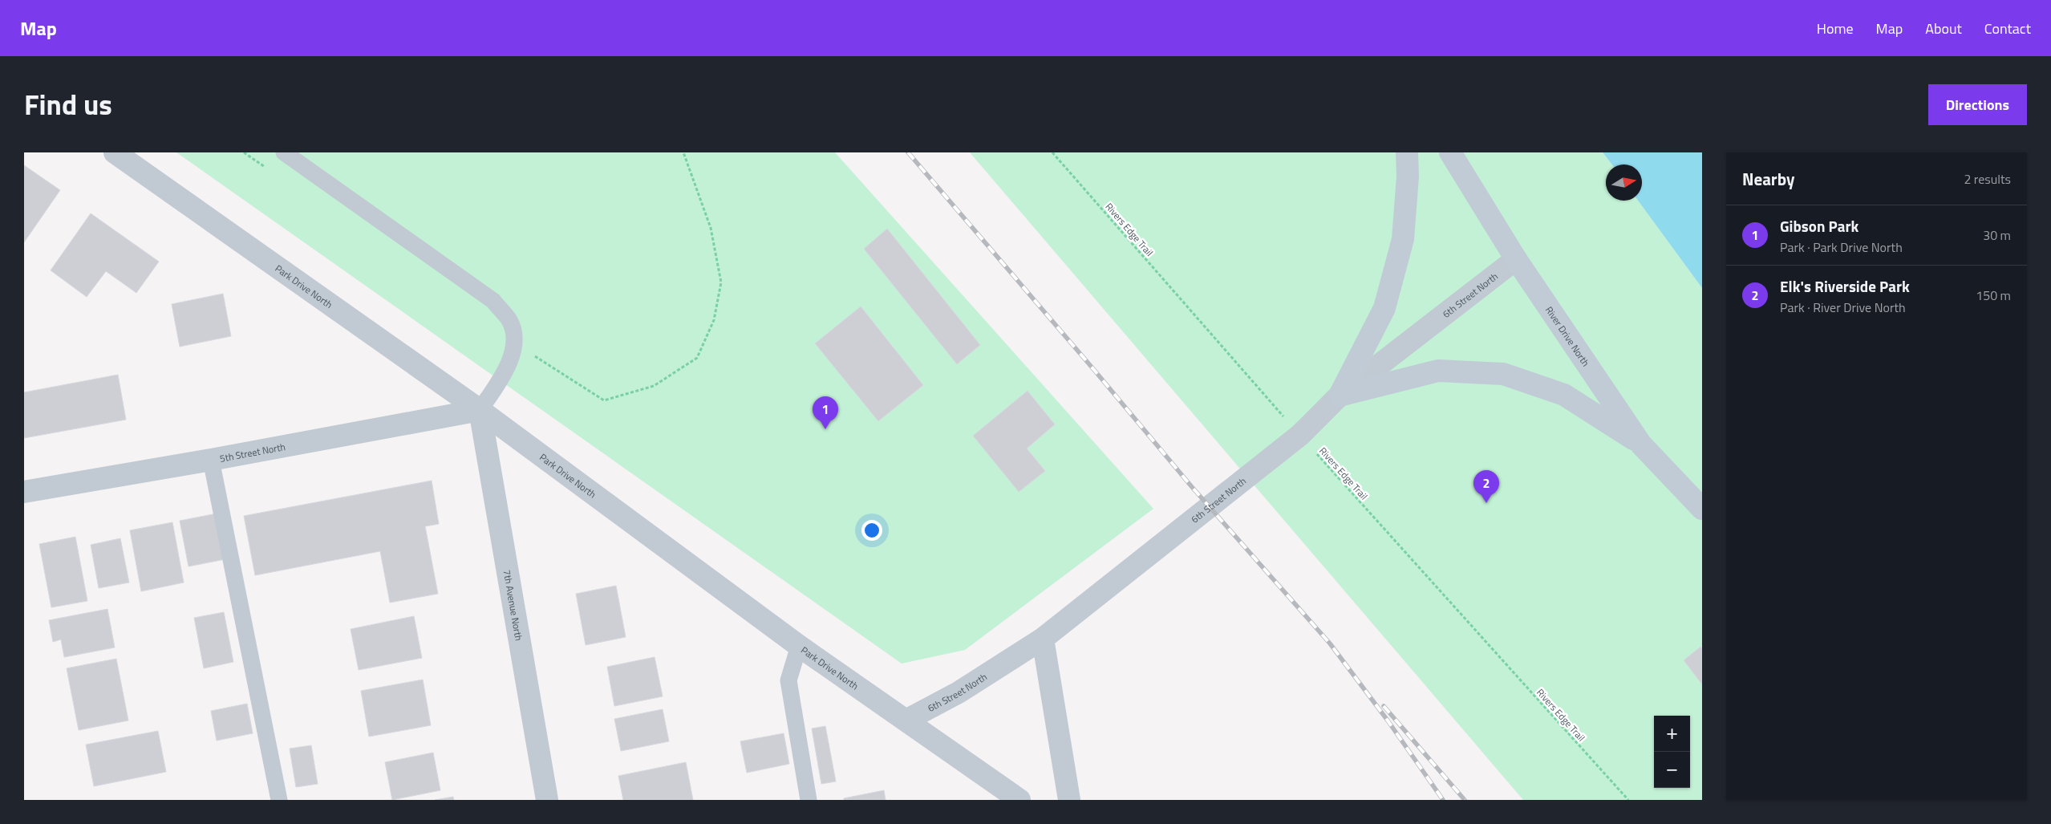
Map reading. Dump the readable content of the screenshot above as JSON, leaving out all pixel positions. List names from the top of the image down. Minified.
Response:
{"streets":{"main road":["River Drive North"],"street":["Park Drive North","6th Street North","5th Street North","7th Avenue North"],"path":["Rivers Edge Trail"]},"crossings":[["Rivers Edge Trail","6th Street North"],["Park Drive North","6th Street North"],["Park Drive North","5th Street North"],["Park Drive North","7th Avenue North"],["6th Street North","River Drive North"],["5th Street North","7th Avenue North"]],"north":"right","page":{"header":"Map","nav":["Home","Map","About","Contact"],"title":"Find us","buttons":"Directions","heading":["Nearby","2 results"],"list":[{"mark":"1","name":"Gibson Park","note":"Park · Park Drive North","value":"30 m"},{"mark":"2","name":"Elk's Riverside Park","note":"Park · River Drive North","value":"150 m"}],"pins":["1","2"],"map_buttons":["+","−"]}}
